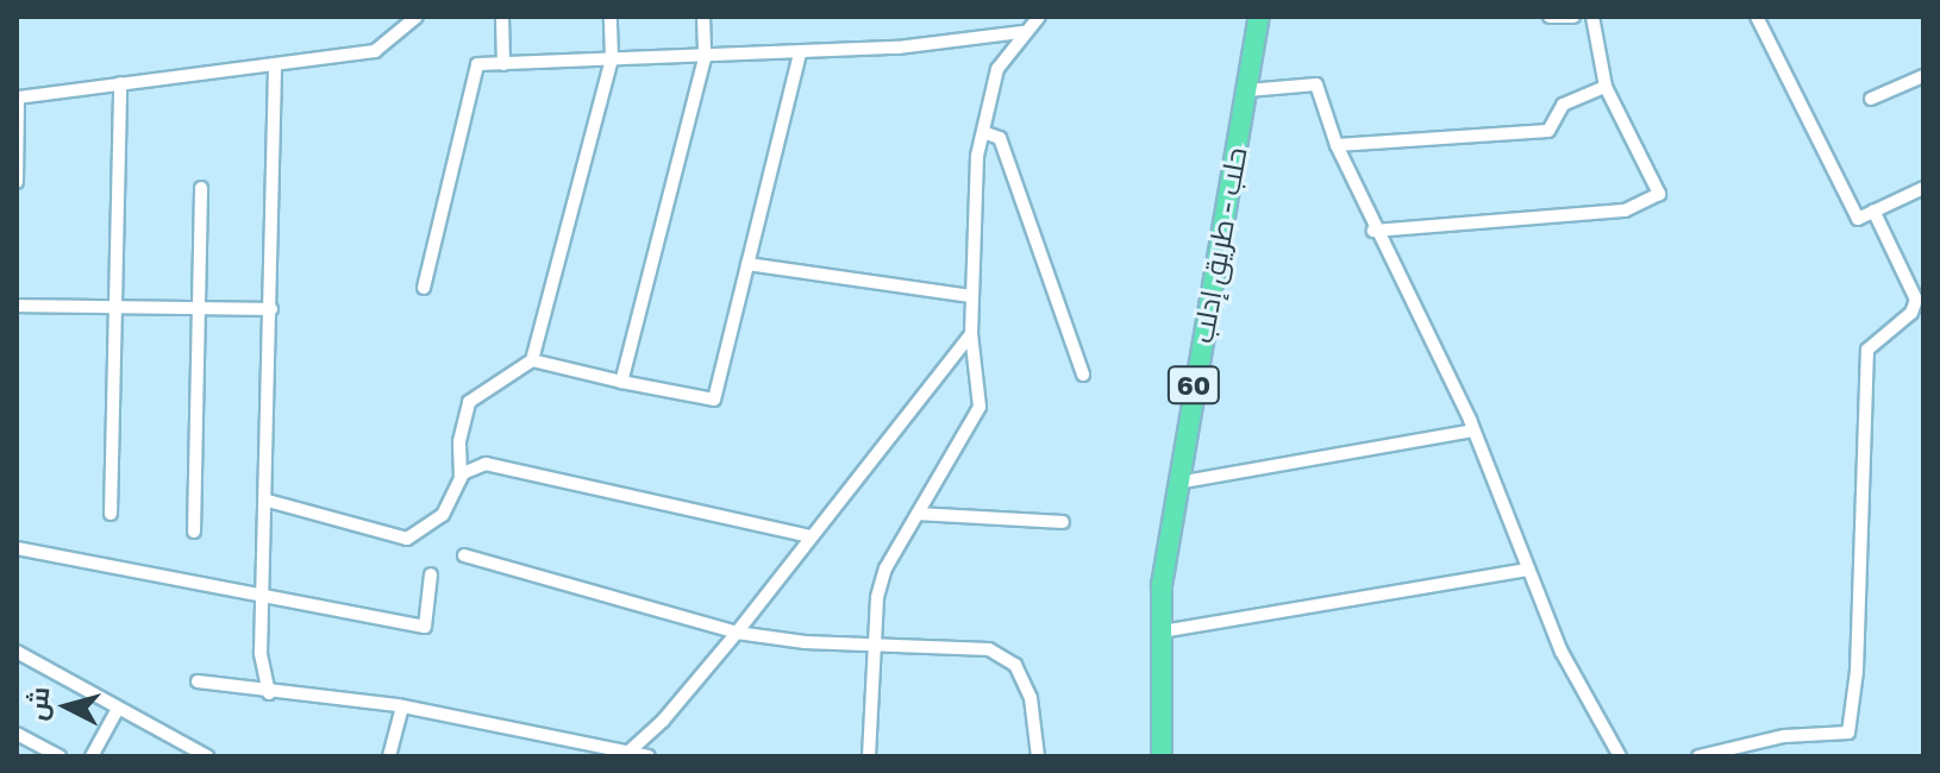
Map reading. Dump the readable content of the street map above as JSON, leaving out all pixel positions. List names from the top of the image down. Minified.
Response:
{"streets":{"highway":["حلب - طريق إدلب","60"]},"north":"left"}
